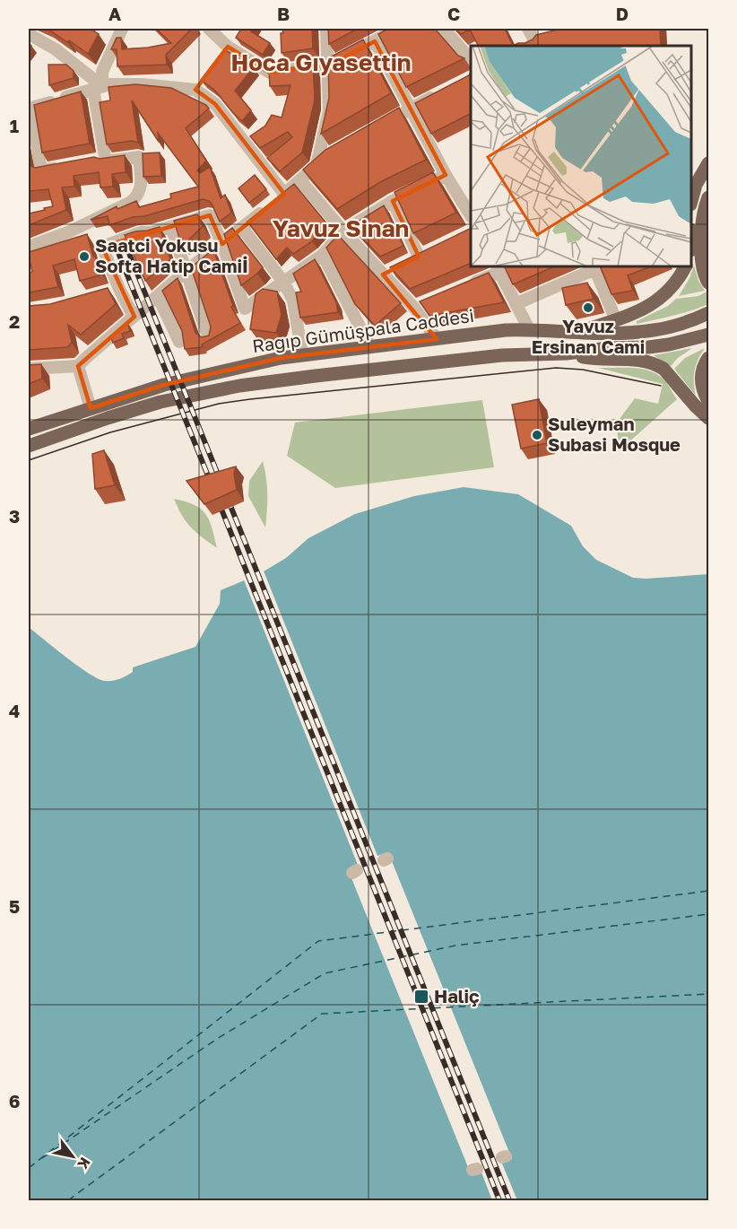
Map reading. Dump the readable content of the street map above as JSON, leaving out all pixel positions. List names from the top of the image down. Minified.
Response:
{"streets":{"main road":["Ragıp Gümüşpala Caddesi"]},"districts":["Hoca Gıyasettin","Yavuz Sinan"],"places":{"other":["Saatci Yokusu Softa Hatip Camiİ","Yavuz Ersinan Cami","Suleyman Subasi Mosque"],"transit":["Haliç"]},"north":"bottom right","grid":{"columns":["A","B","C","D"],"rows":["1","2","3","4","5","6"]}}
